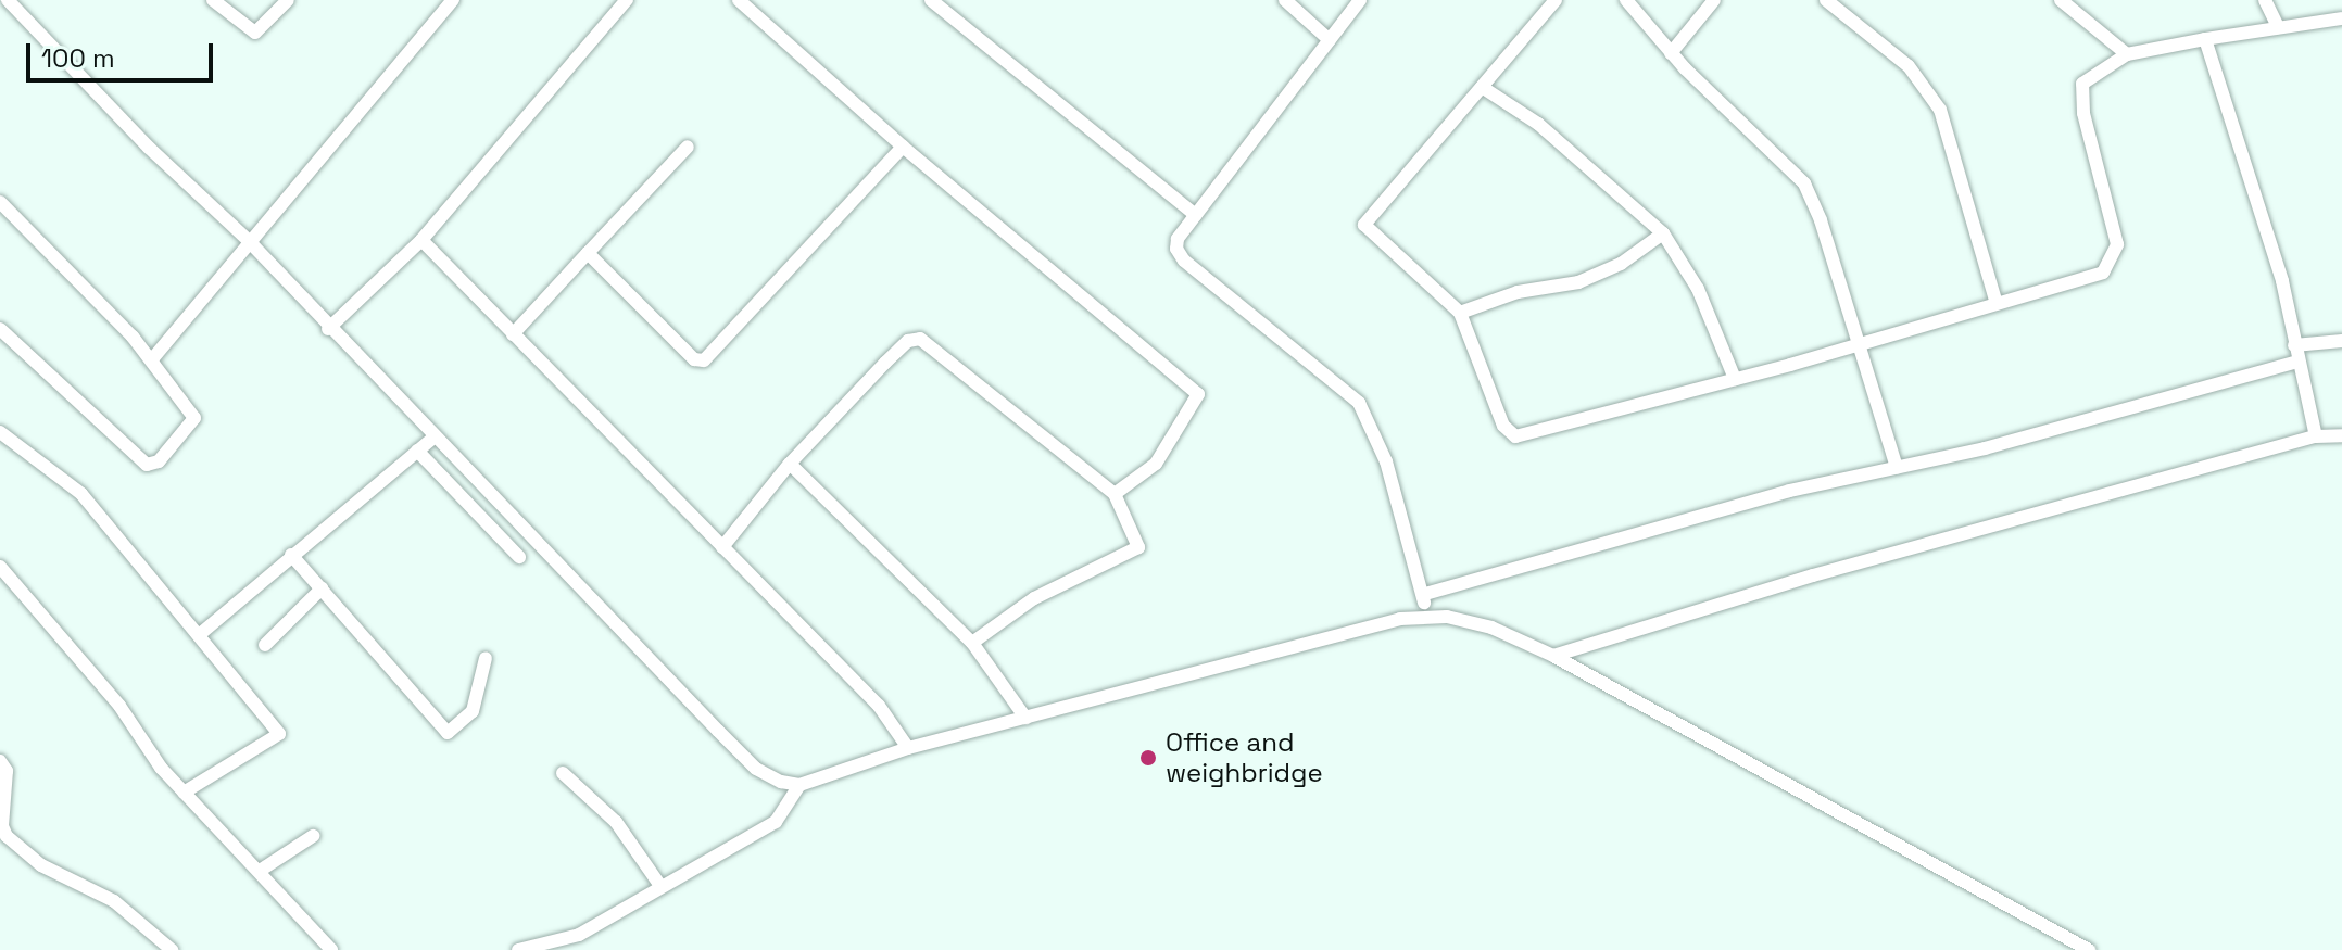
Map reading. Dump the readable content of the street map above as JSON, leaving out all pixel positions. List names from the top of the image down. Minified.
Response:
{"places":["Office and weighbridge"],"scale_bar":"100 m"}
